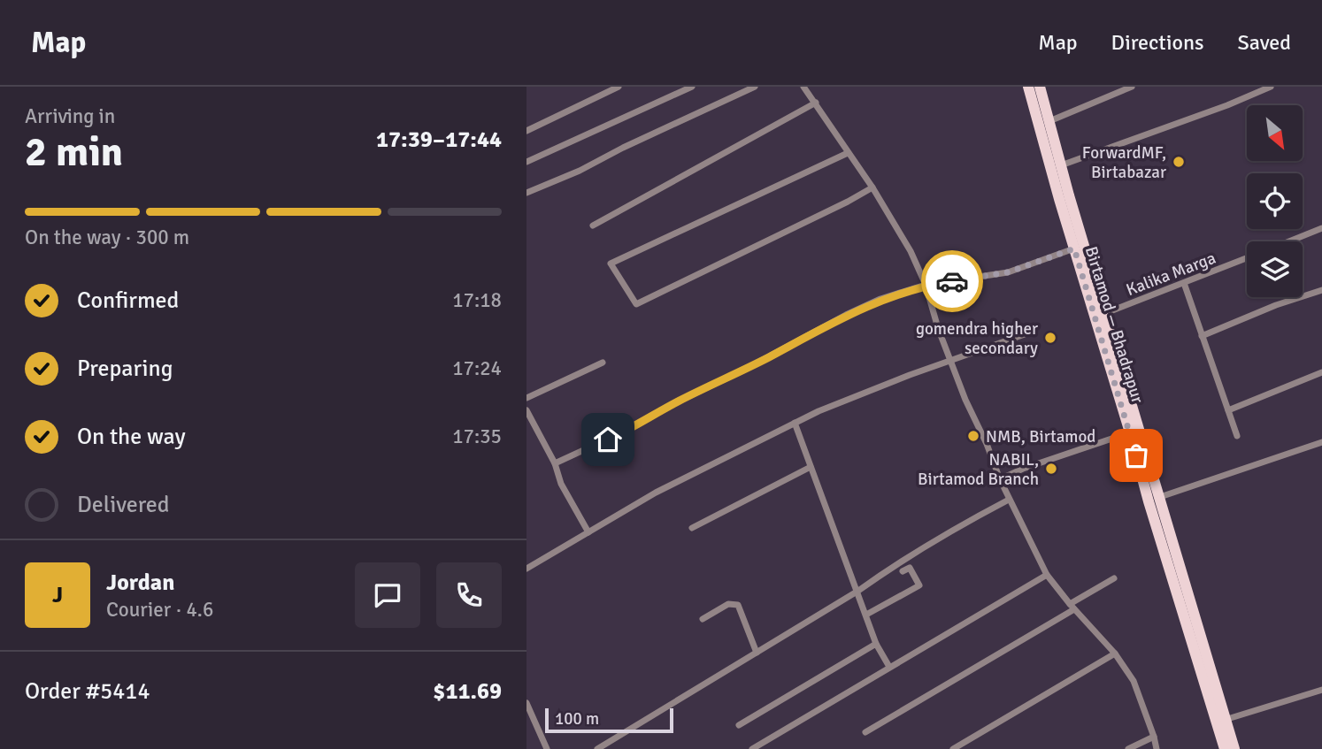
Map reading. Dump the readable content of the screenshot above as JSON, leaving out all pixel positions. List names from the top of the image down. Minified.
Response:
{"streets":{"main road":["Birtamod — Bhadrapur"],"street":["Kalika Marga"]},"crossings":[["Kalika Marga","Birtamod — Bhadrapur"]],"places":["ForwardMF, Birtabazar","gomendra higher secondary","NMB, Birtamod","NABIL, Birtamod Branch"],"scale_bar":"100 m","north":"bottom right","page":{"header":"Map","nav":["Map","Directions","Saved"],"heading":["2 min","Arriving in","17:39–17:44"],"panel":["Jordan","Courier · 4.6","Order #5414","$11.69"],"bar":"On the way · 300 m","list":[["Confirmed","17:18"],["Preparing","17:24"],["On the way","17:35"],"Delivered"],"round":"J","scale":"100 m"}}
